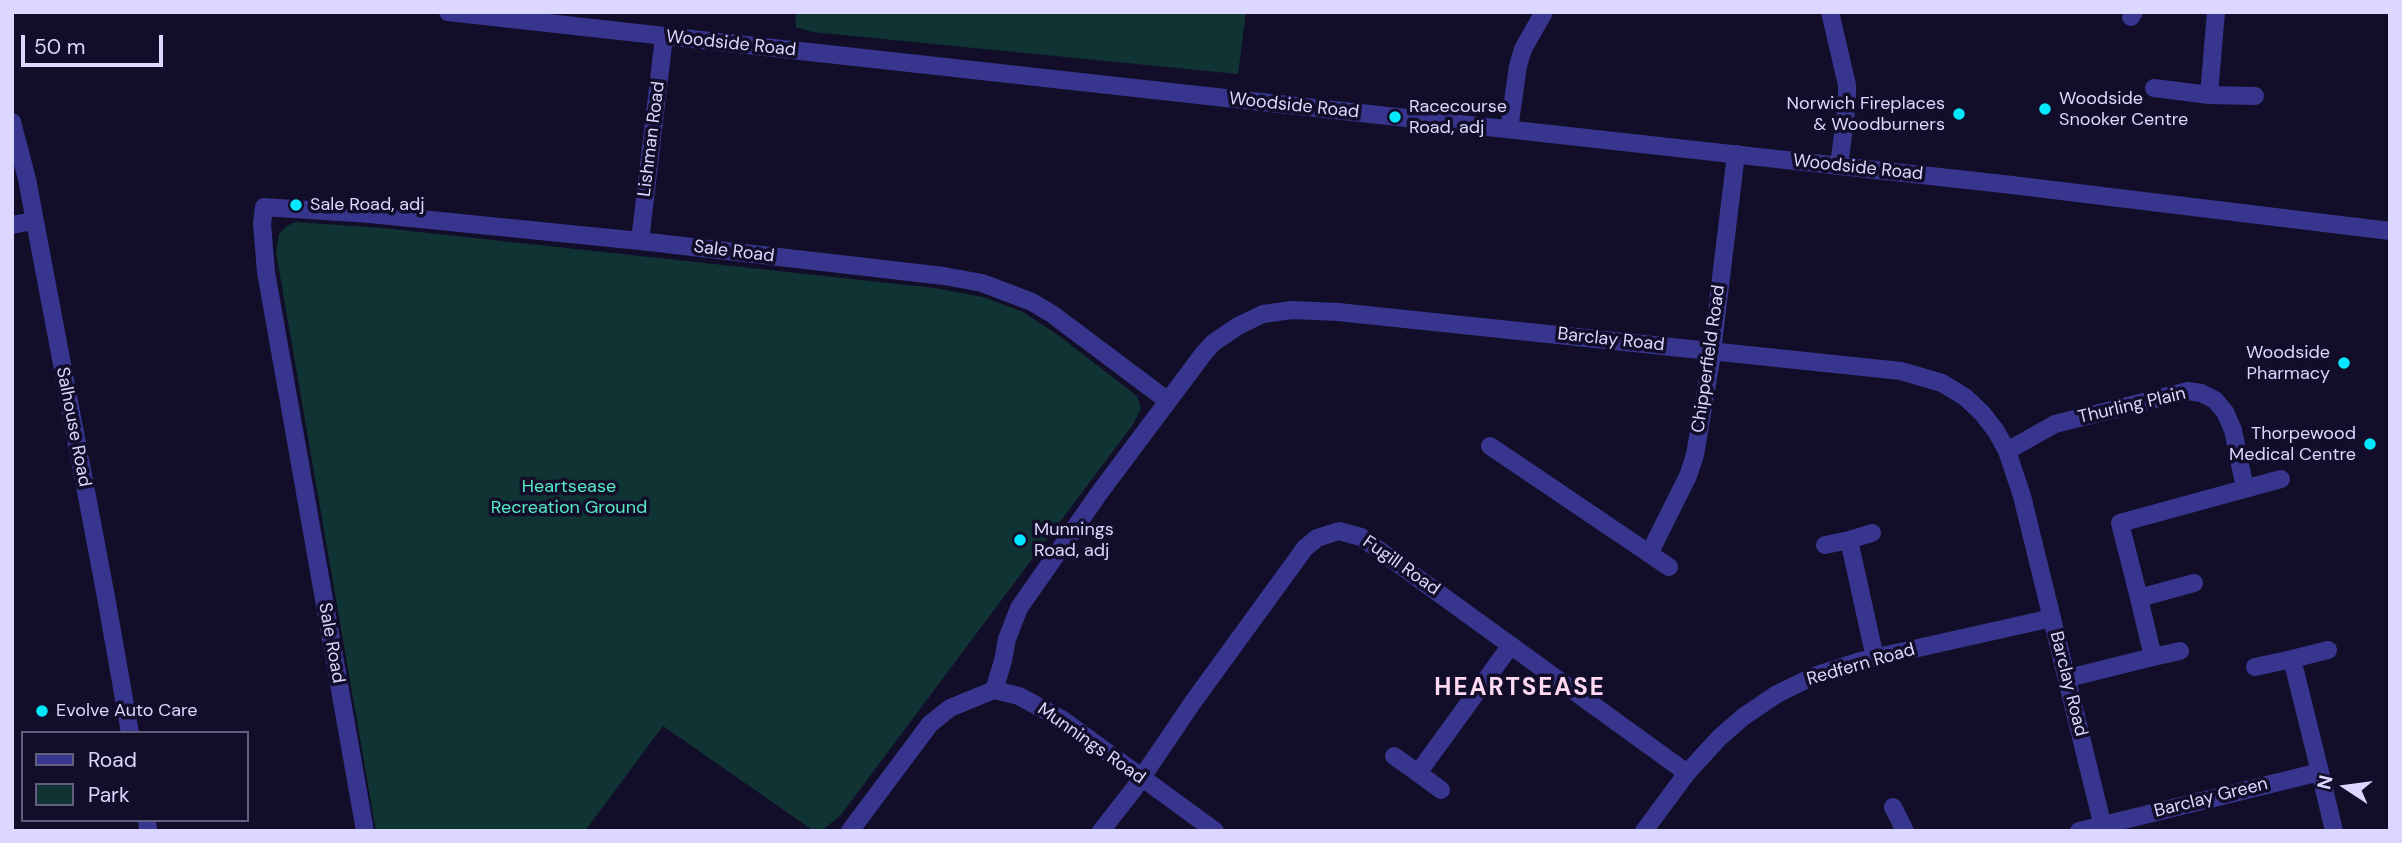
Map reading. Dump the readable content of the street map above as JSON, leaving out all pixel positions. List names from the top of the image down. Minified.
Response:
{"streets":{"street":["Woodside Road","Lishman Road","Sale Road","Barclay Road","Chipperfield Road","Thurling Plain","Salhouse Road","Fugill Road","Redfern Road","Munnings Road","Barclay Green"]},"crossings":[["Woodside Road","Lishman Road"],["Woodside Road","Chipperfield Road"],["Lishman Road","Sale Road"],["Sale Road","Barclay Road"],["Barclay Road","Chipperfield Road"],["Barclay Road","Thurling Plain"],["Barclay Road","Redfern Road"],["Barclay Road","Munnings Road"],["Barclay Road","Barclay Green"],["Fugill Road","Redfern Road"],["Fugill Road","Munnings Road"]],"districts":["HEARTSEASE"],"parks":["Heartsease Recreation Ground"],"places":["Woodside Snooker Centre","Norwich Fireplaces & Woodburners","Racecourse Road, adj","Sale Road, adj","Woodside Pharmacy","Thorpewood Medical Centre","Munnings Road, adj","Evolve Auto Care"],"legend":["Road","Park"],"scale_bar":"50 m","north":"left"}
